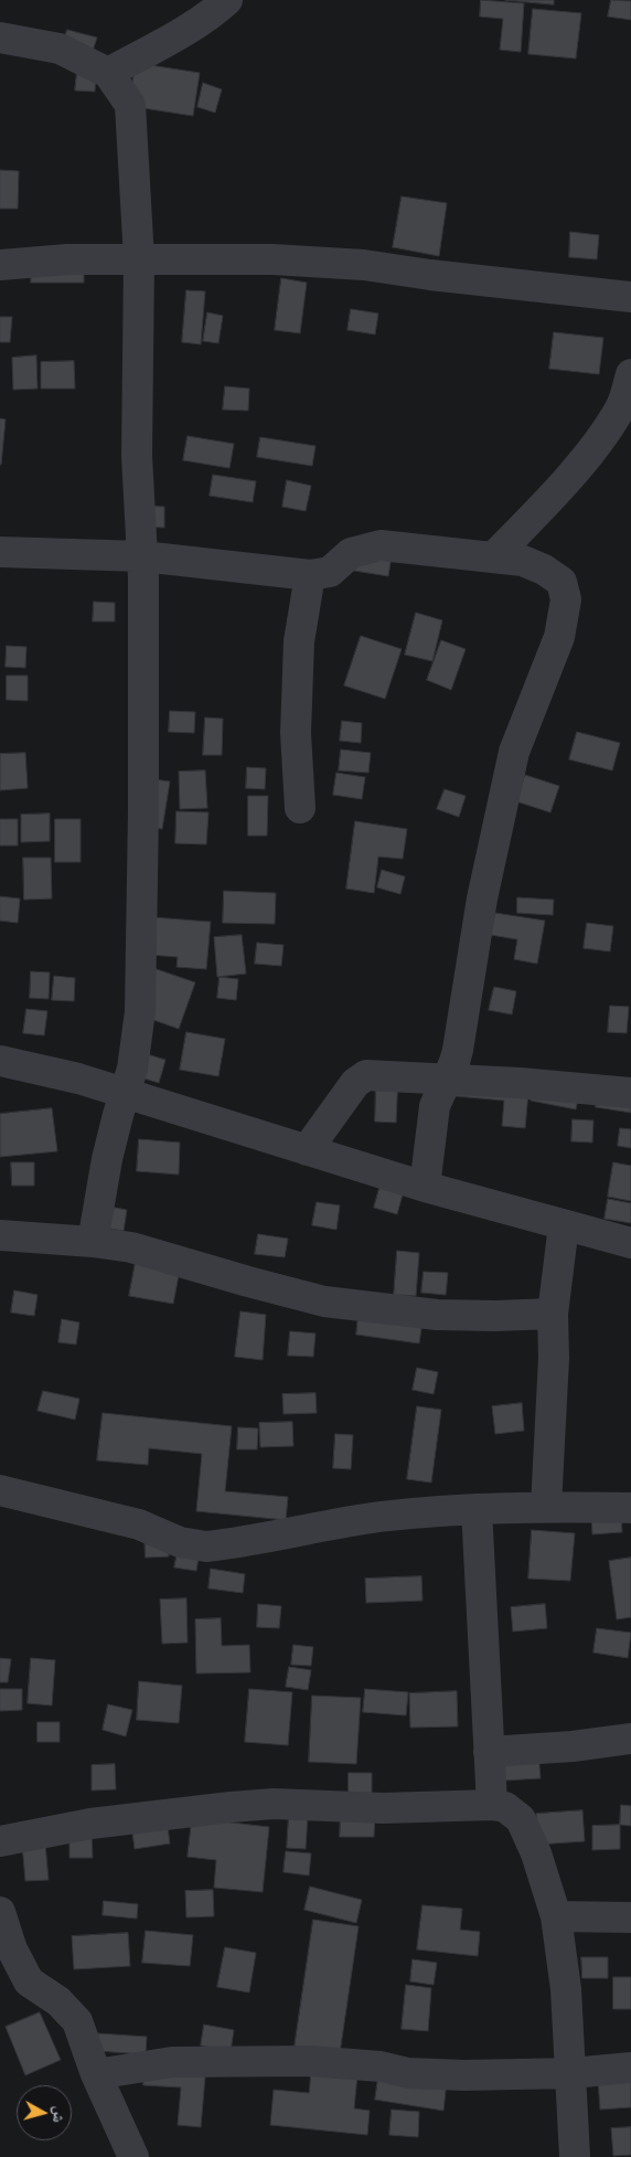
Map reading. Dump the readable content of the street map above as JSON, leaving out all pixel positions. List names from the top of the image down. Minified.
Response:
{"north":"right"}
